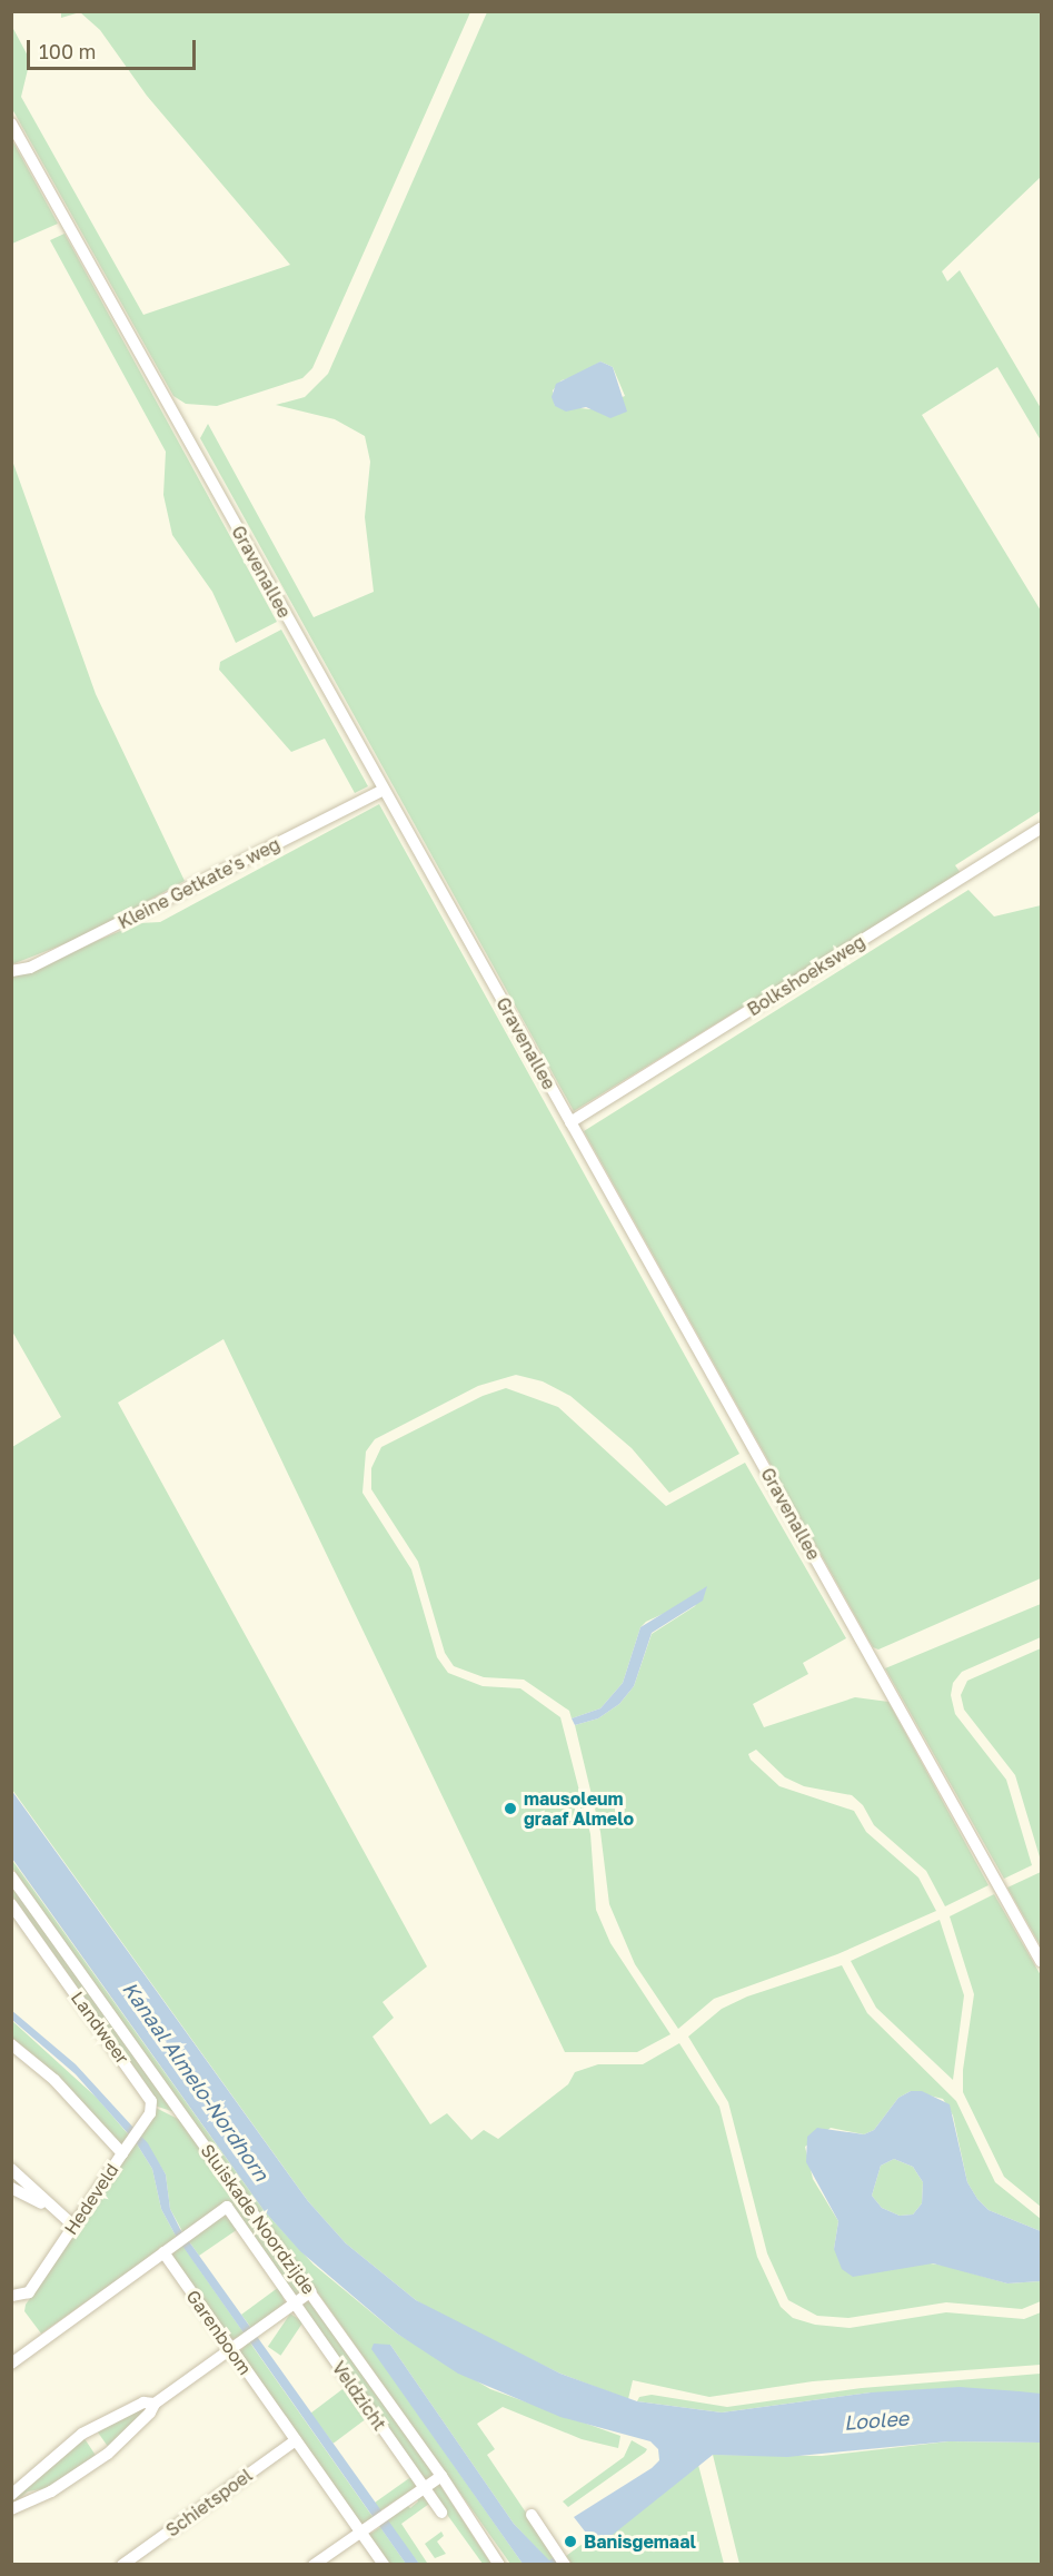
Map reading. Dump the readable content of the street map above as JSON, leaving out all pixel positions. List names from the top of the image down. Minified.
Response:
{"streets":{"street":["Gravenallee","Kleine Getkate's weg","Bolkshoeksweg","Landweer","Hedeveld","Sluiskade Noordzijde","Garenboom","Veldzicht","Schietspoel"]},"crossings":[["Gravenallee","Kleine Getkate's weg"],["Gravenallee","Bolkshoeksweg"],["Landweer","Hedeveld"],["Garenboom","Schietspoel"]],"water":["Kanaal Almelo-Nordhorn","Loolee"],"places":["mausoleum graaf Almelo","Banisgemaal"],"scale_bar":"100 m"}
